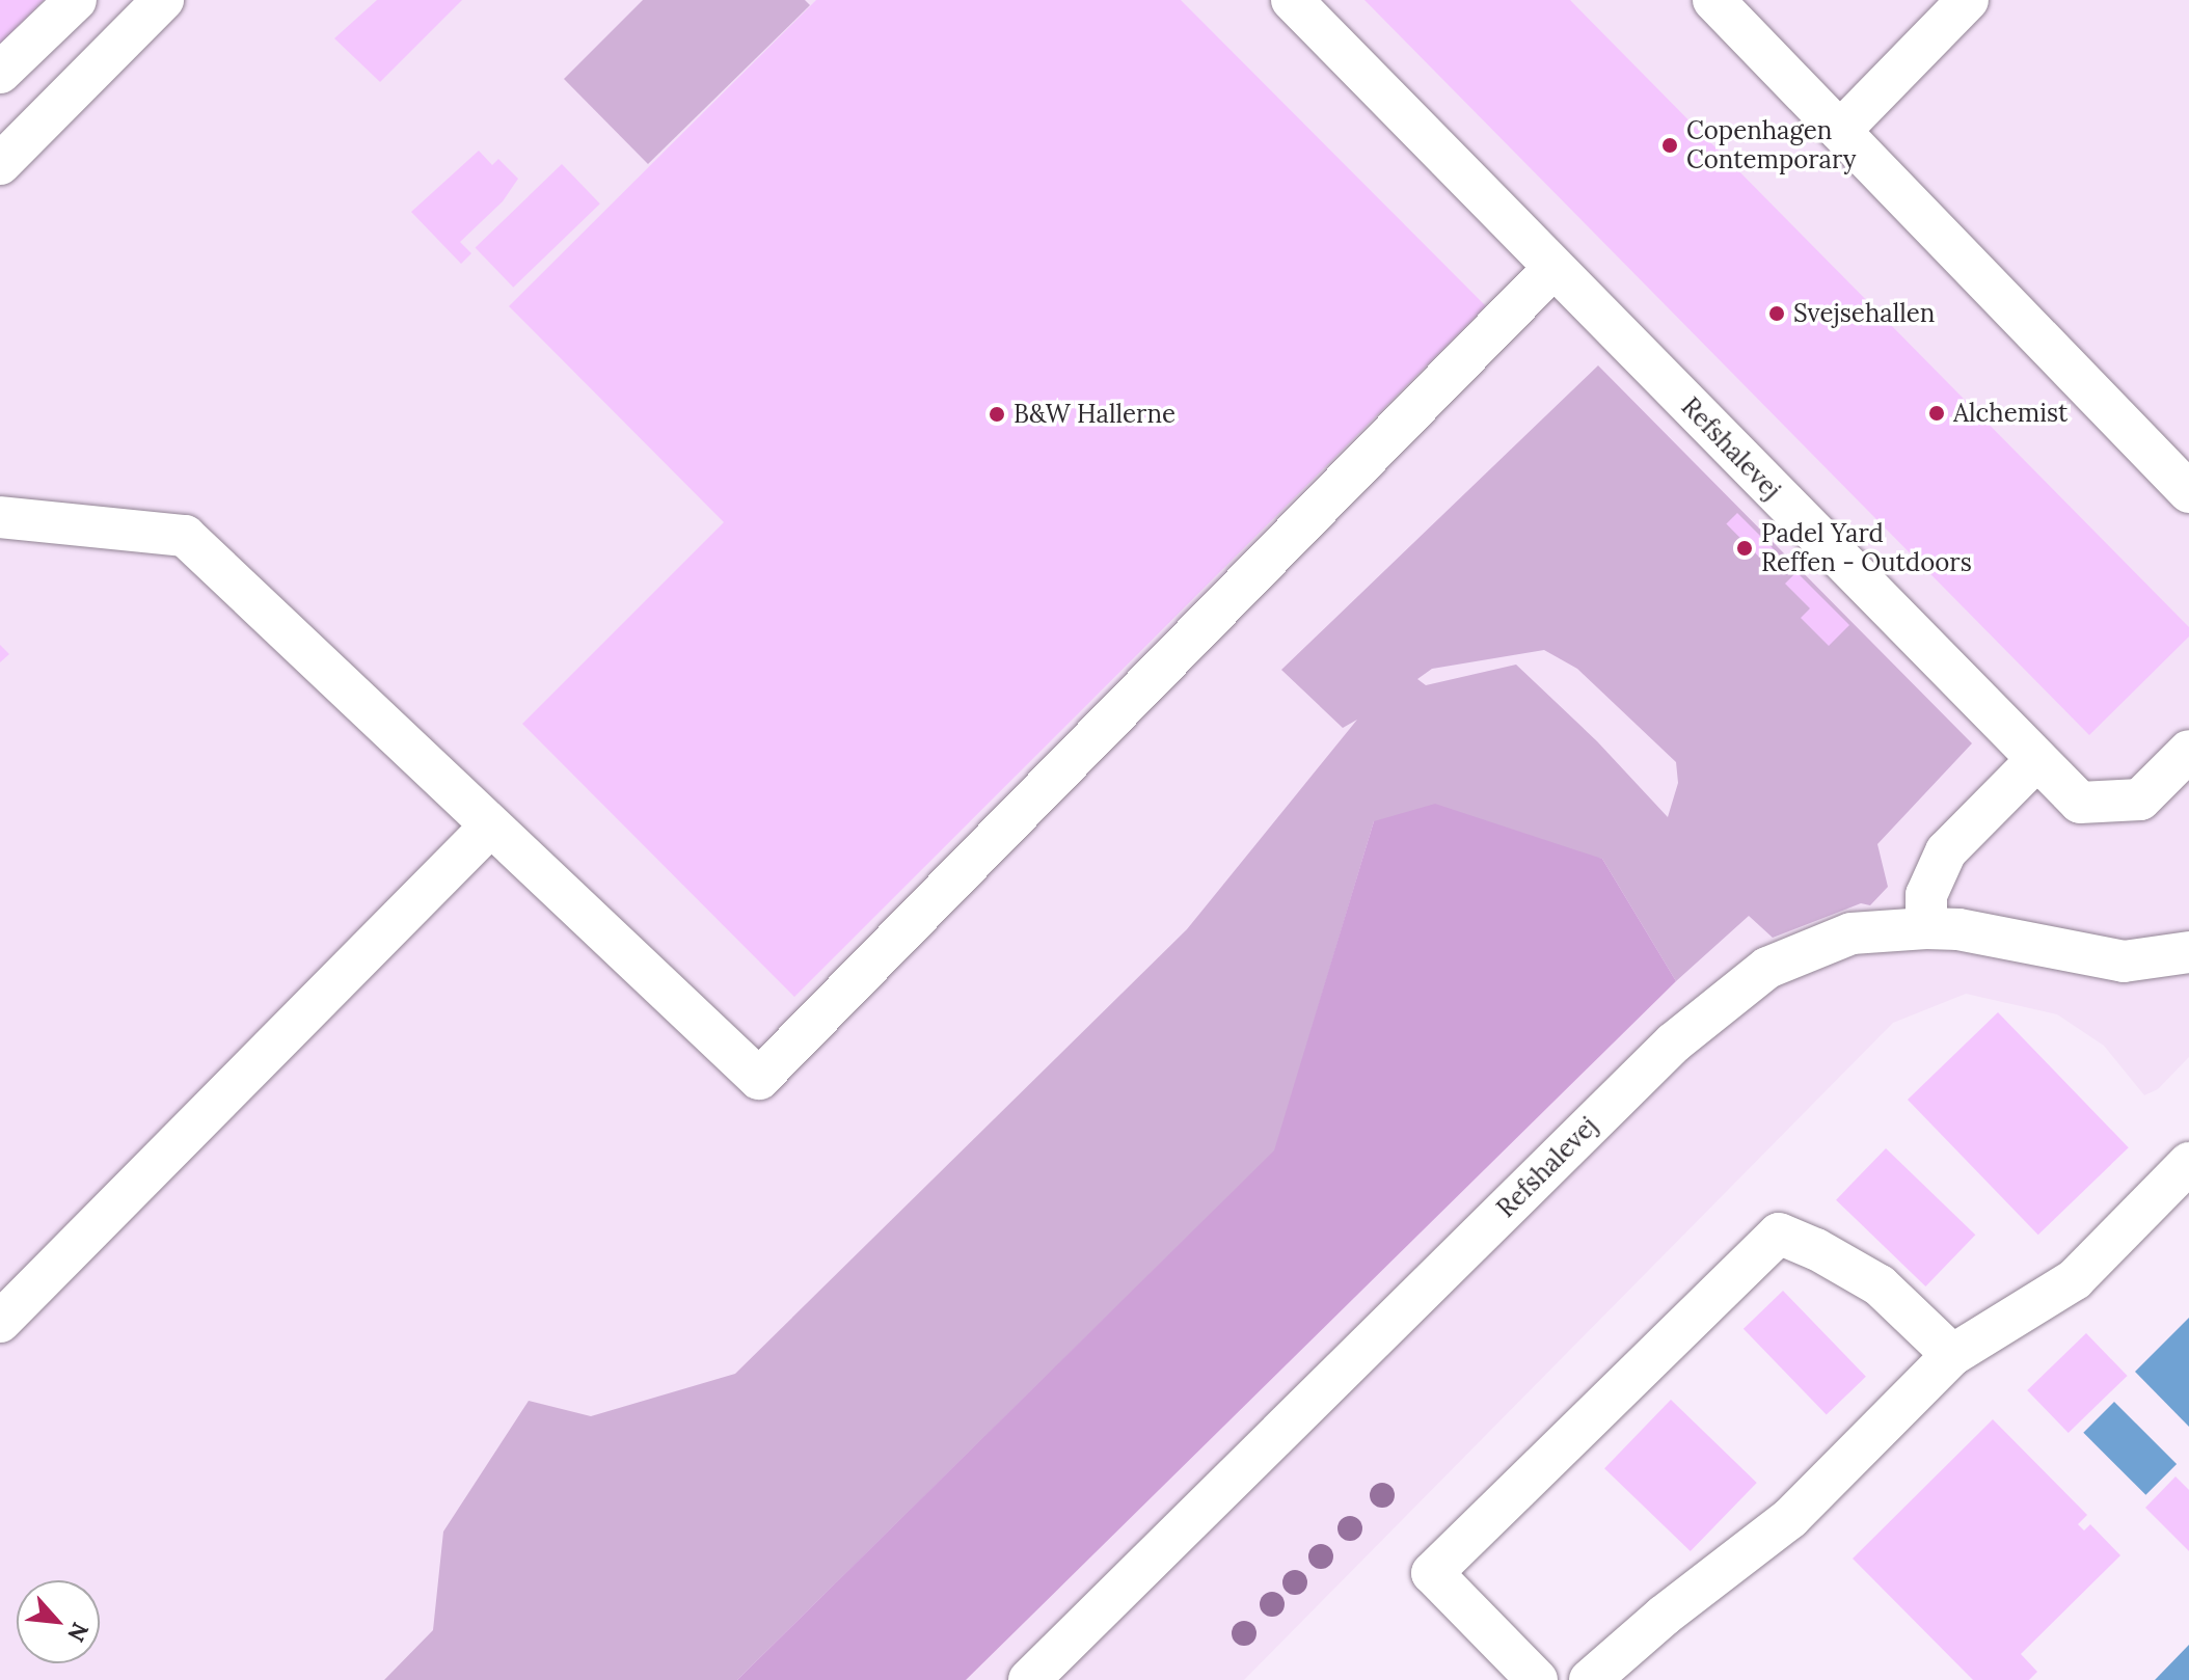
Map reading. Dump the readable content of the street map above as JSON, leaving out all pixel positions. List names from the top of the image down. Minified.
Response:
{"streets":{"street":["Refshalevej"]},"places":["Copenhagen Contemporary","Svejsehallen","Alchemist","B&W Hallerne","Padel Yard Reffen - Outdoors"],"north":"bottom right"}
